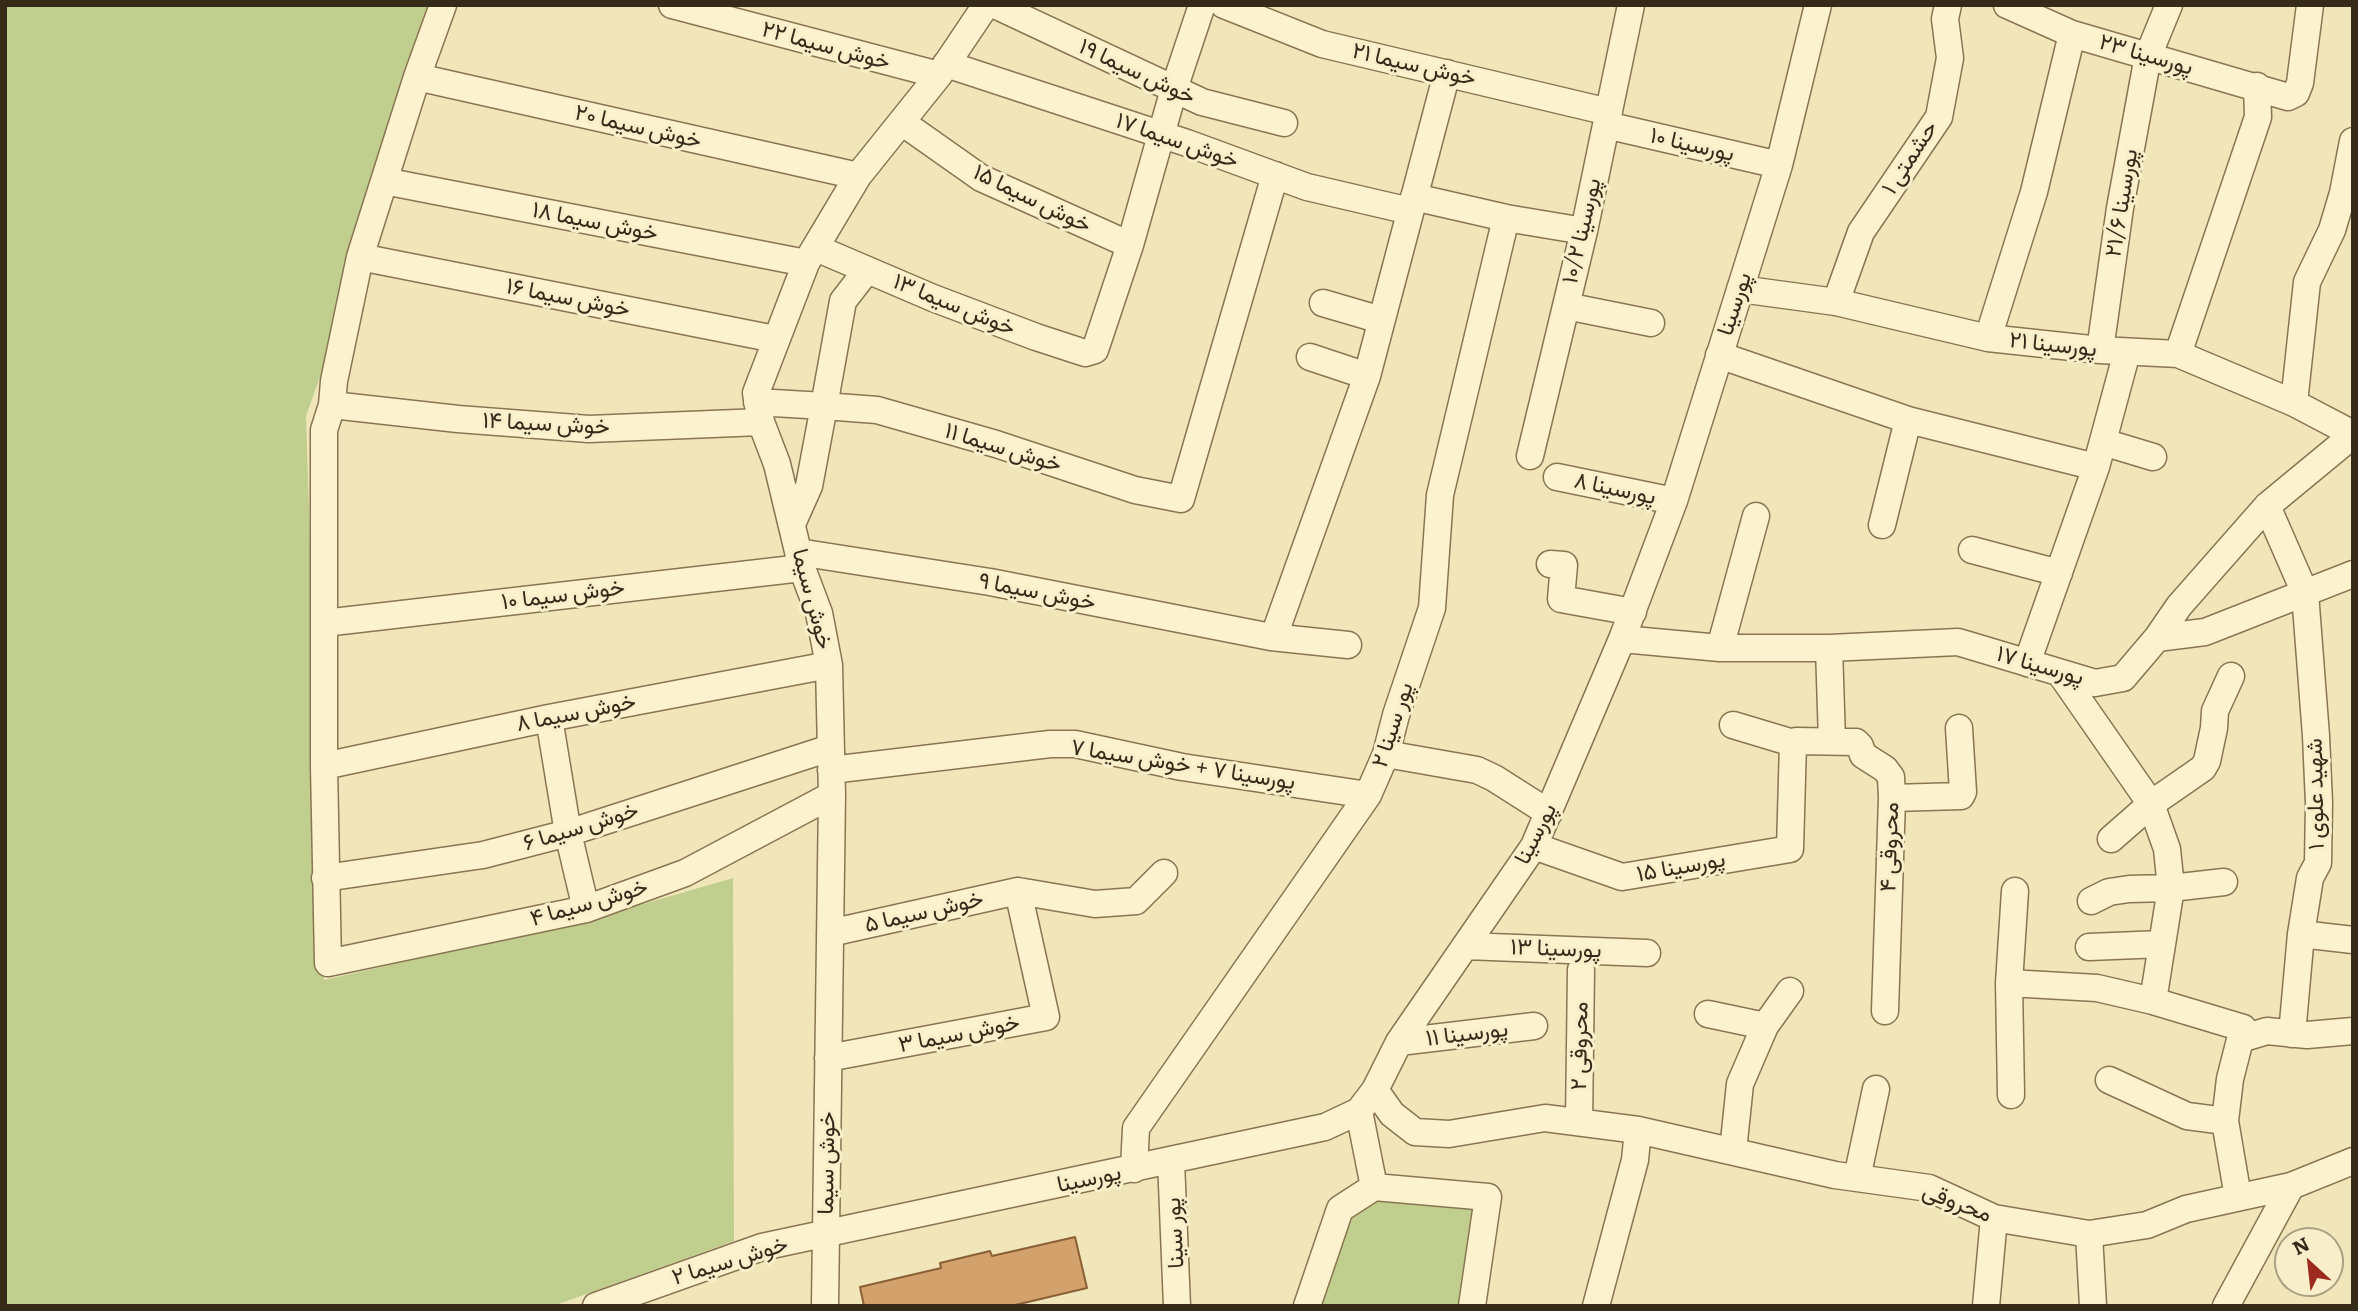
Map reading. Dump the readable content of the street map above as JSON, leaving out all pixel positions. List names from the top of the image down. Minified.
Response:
{"streets":{"street":["خوش سیما ۲۲","پورسینا ۲۳","خوش سیما ۲۱","خوش سیما ۱۹","خوش سیما ۲۰","خوش سیما ۱۷","پورسینا ۱۰","حشمتی ۱","خوش سیما ۱۵","پورسینا ۲۱/۶","خوش سیما ۱۸","پورسینا ۱۰/۲","خوش سیما ۱۶","پورسینا","خوش سیما ۱۳","پورسینا ۲۱","خوش سیما ۱۴","خوش سیما ۱۱","پورسینا ۸","خوش سیما ۹","خوش سیما ۱۰","خوش سیما","پورسینا ۱۷","خوش سیما ۸","پور سینا ۲","پورسینا ۷ + خوش سیما ۷","شهید علوی ۱","خوش سیما ۶","محروقی ۴","پورسینا ۱۵","خوش سیما ۴","خوش سیما ۵","پورسینا ۱۳","خوش سیما ۳","پورسینا ۱۱","محروقی ۲","محروقی","پور سینا","خوش سیما ۲"]},"crossings":[["خوش سیما ۲۲","خوش سیما ۱۷"],["پورسینا ۲۳","پورسینا ۲۱/۶"],["خوش سیما ۲۱","پورسینا ۱۰"],["خوش سیما ۲۱","پورسینا ۱۰/۲"],["خوش سیما ۱۷","پورسینا ۱۰/۲"],["خوش سیما ۱۷","خوش سیما ۱۱"],["خوش سیما ۱۷","پور سینا ۲"],["پورسینا ۱۰","پورسینا ۱۰/۲"],["پورسینا ۱۰","پورسینا"],["حشمتی ۱","پورسینا ۲۱"],["خوش سیما ۱۵","خوش سیما ۱۳"],["پورسینا ۲۱/۶","پورسینا ۲۱"],["خوش سیما ۱۸","خوش سیما ۱۳"],["پورسینا","پورسینا ۲۱"],["پورسینا","پورسینا ۸"],["پورسینا","خوش سیما"],["پورسینا","پورسینا ۱۷"],["پورسینا","پور سینا ۲"],["پورسینا","پورسینا ۱۵"],["پورسینا","پورسینا ۱۳"],["پورسینا","پورسینا ۱۱"],["پورسینا","محروقی"],["پورسینا","پور سینا"],["پورسینا","خوش سیما ۲"],["پورسینا ۲۱","پورسینا ۱۷"],["خوش سیما ۱۴","خوش سیما ۱۱"],["خوش سیما ۱۴","خوش سیما"],["خوش سیما ۱۱","خوش سیما"],["خوش سیما ۹","خوش سیما ۱۰"],["خوش سیما ۹","خوش سیما"],["خوش سیما ۱۰","خوش سیما"],["خوش سیما","خوش سیما ۸"],["خوش سیما","پورسینا ۷ + خوش سیما ۷"],["خوش سیما","خوش سیما ۶"],["خوش سیما","خوش سیما ۴"],["خوش سیما","خوش سیما ۵"],["خوش سیما","خوش سیما ۳"],["خوش سیما","خوش سیما ۲"],["پورسینا ۱۷","شهید علوی ۱"],["پور سینا ۲","پورسینا ۷ + خوش سیما ۷"],["پورسینا ۷ + خوش سیما ۷","خوش سیما ۶"],["پورسینا ۷ + خوش سیما ۷","خوش سیما ۴"],["خوش سیما ۶","خوش سیما ۴"],["محروقی ۴","پورسینا ۱۵"],["خوش سیما ۵","خوش سیما ۳"],["محروقی ۲","محروقی"]],"north":"top left"}
